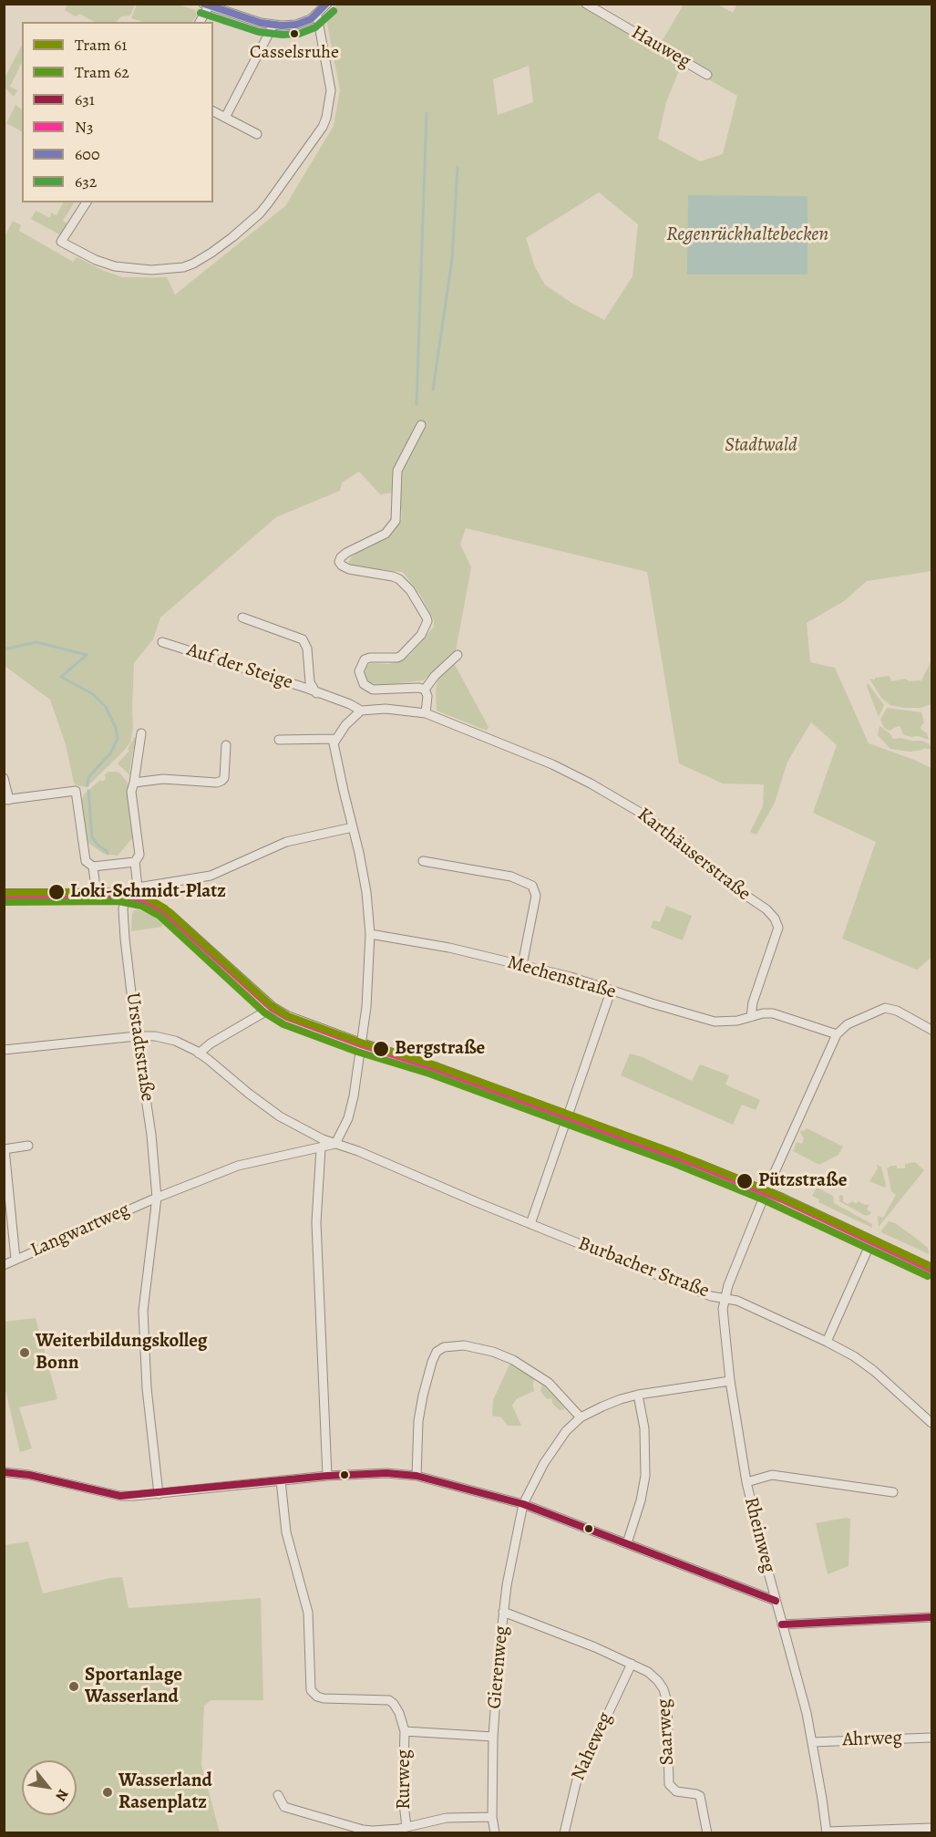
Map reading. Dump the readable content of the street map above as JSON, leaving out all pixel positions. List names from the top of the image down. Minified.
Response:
{"streets":{"street":["Hauweg","Auf der Steige","Karthäuserstraße","Mechenstraße","Urstadtstraße","Langwartweg","Burbacher Straße","Rheinweg","Gierenweg","Saarweg","Ahrweg","Naheweg","Rurweg"]},"crossings":[["Karthäuserstraße","Mechenstraße"],["Urstadtstraße","Langwartweg"],["Urstadtstraße","Burbacher Straße"],["Langwartweg","Burbacher Straße"],["Burbacher Straße","Rheinweg"],["Rheinweg","Ahrweg"],["Gierenweg","Saarweg"],["Gierenweg","Rurweg"],["Saarweg","Naheweg"]],"water":["Regenrückhaltebecken"],"parks":["Stadtwald"],"places":["Casselsruhe","Loki-Schmidt-Platz","Bergstraße","Pützstraße","Weiterbildungskolleg Bonn","Sportanlage Wasserland","Wasserland Rasenplatz"],"lines":["transit line 600","transit line 632","tram line 61","transit line N3","tram line 62","transit line 631"],"legend":["Tram 61","Tram 62","631","N3","600","632"],"north":"bottom right"}
